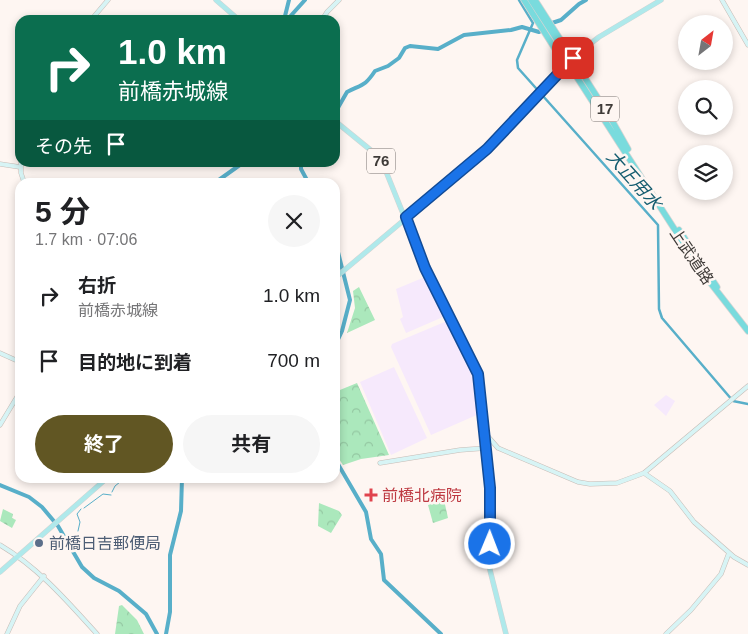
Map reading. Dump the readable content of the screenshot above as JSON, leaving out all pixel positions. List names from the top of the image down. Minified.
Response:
{"streets":{"highway":["17","上武道路"],"main road":["76"]},"crossings":[["17","上武道路"]],"water":["大正用水"],"places":{"health":["前橋北病院"],"other":["前橋日吉郵便局"]},"north":"top right","page":{"turn":["1.0 km","前橋赤城線"],"then":"その先","heading":["5 分","1.7 km · 07:06"],"list":[{"name":"右折","note":"前橋赤城線","value":"1.0 km"},{"name":"目的地に到着","value":"700 m"}],"buttons":["終了","共有"]}}
